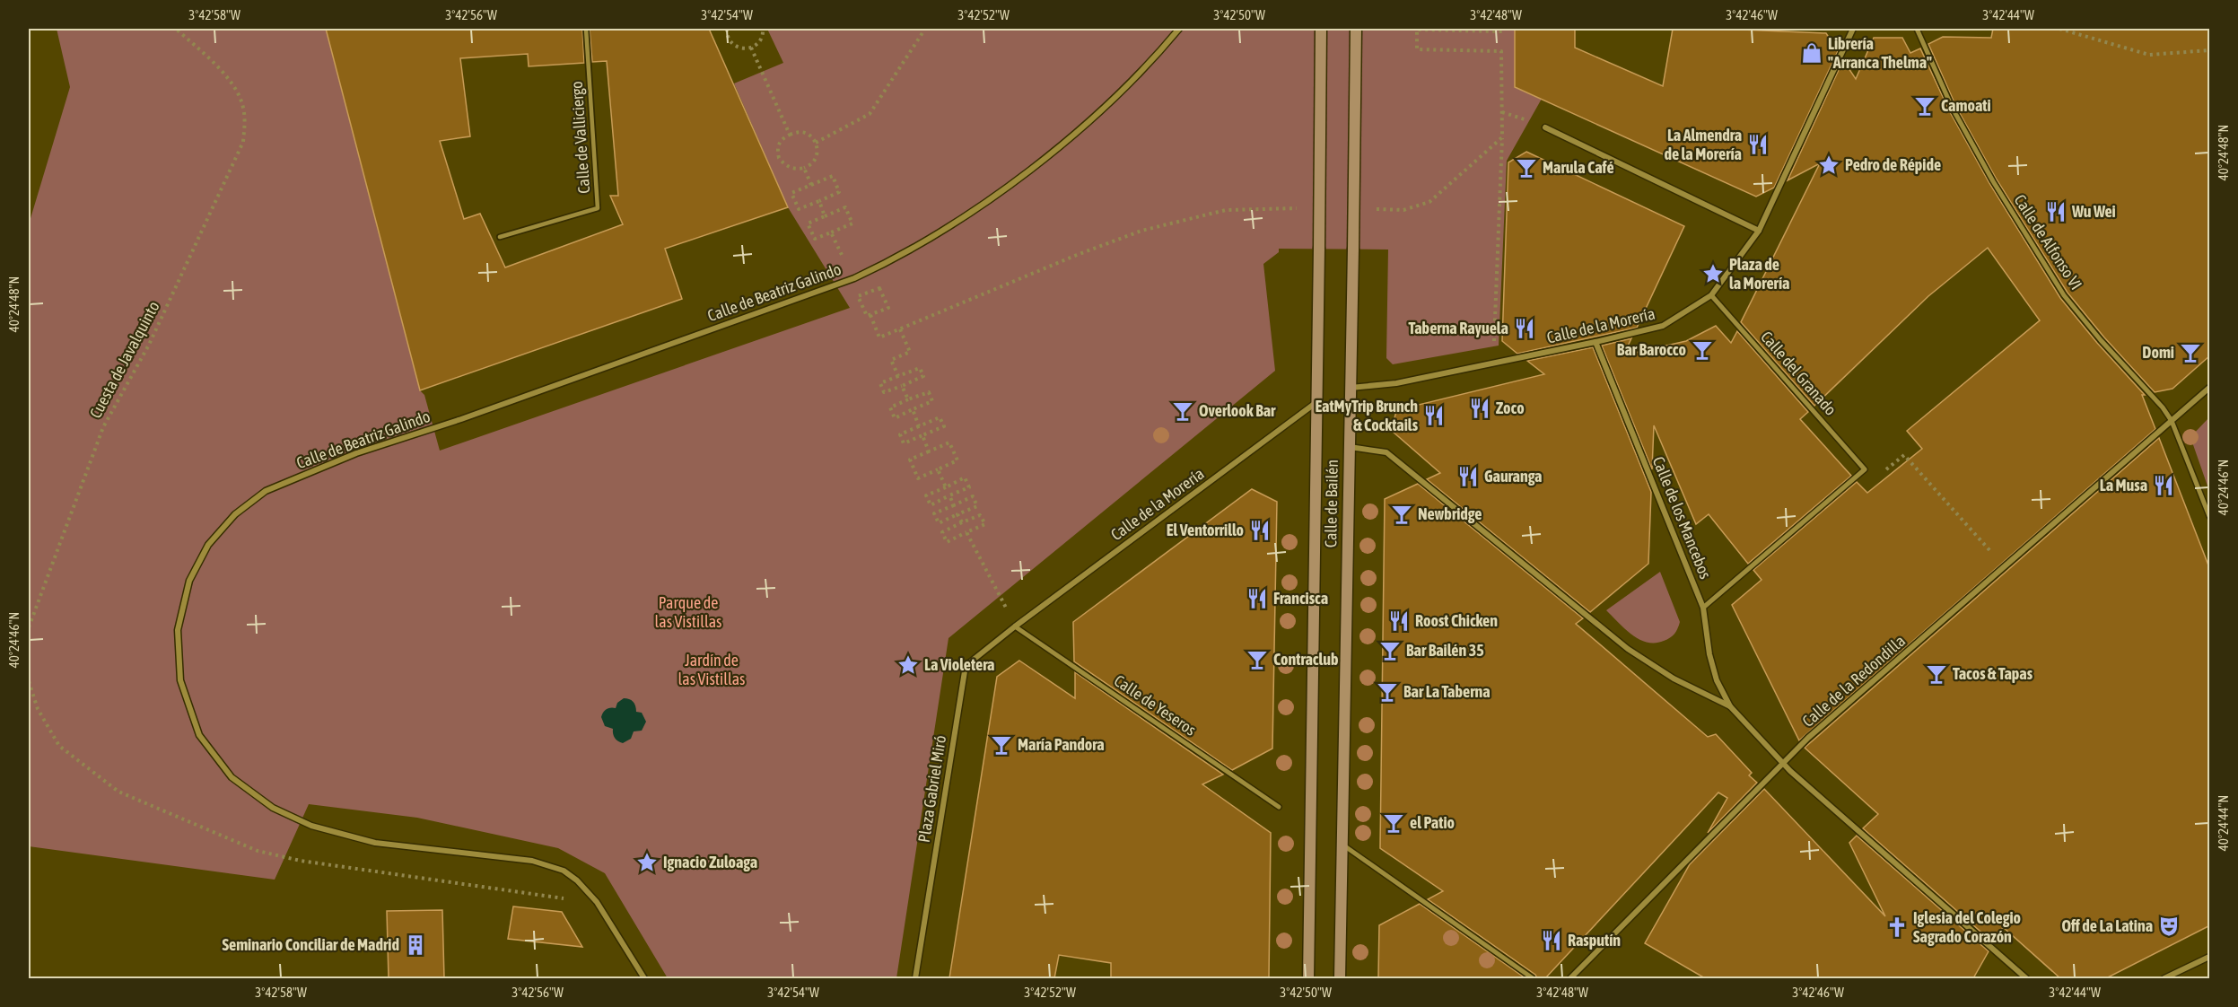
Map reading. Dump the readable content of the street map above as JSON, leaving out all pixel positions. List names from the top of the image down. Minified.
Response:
{"streets":{"main road":["Calle de Bailén"],"street":["Calle de Alfonso VI","Calle de Beatriz Galindo","Calle de la Morería","Calle del Granado","Calle de los Mancebos","Calle de la Redondilla","Calle de Yeseros","Plaza Gabriel Miró"],"lane":["Calle de Valliciergo"],"path":["Cuesta de Javalquinto"]},"crossings":[["Calle de Alfonso VI","Calle de la Redondilla"],["Calle de la Morería","Calle del Granado"],["Calle de la Morería","Calle de Bailén"],["Calle de la Morería","Calle de los Mancebos"],["Calle de la Morería","Calle de Yeseros"],["Calle de la Morería","Plaza Gabriel Miró"],["Calle del Granado","Calle de los Mancebos"],["Calle de Yeseros","Plaza Gabriel Miró"]],"parks":["Parque de las Vistillas","Jardín de las Vistillas"],"places":{"shop":["Librería \"Arranca Thelma\""],"bar":["Camoati","Marula Café","Bar Barocco","Domi","Overlook Bar","Newbridge","Bar Bailén 35","Contraclub","Tacos & Tapas","Bar La Taberna","María Pandora","el Patio"],"restaurant":["La Almendra de la Morería","Wu Wei","Taberna Rayuela","Zoco","EatMyTrip Brunch & Cocktails","Gauranga","La Musa","El Ventorrillo","Francisca","Roost Chicken","Rasputín"],"place":["Pedro de Répide","Plaza de la Morería","La Violetera","Ignacio Zuloaga"],"theatre":["Off de La Latina"],"church":["Iglesia del Colegio Sagrado Corazón"],"building":["Seminario Conciliar de Madrid"]},"coordinates":["3°42'58\"W","3°42'56\"W","3°42'54\"W","3°42'52\"W","3°42'50\"W","3°42'48\"W","3°42'46\"W","3°42'44\"W","40°24'48\"N","40°24'46\"N","40°24'44\"N"]}
